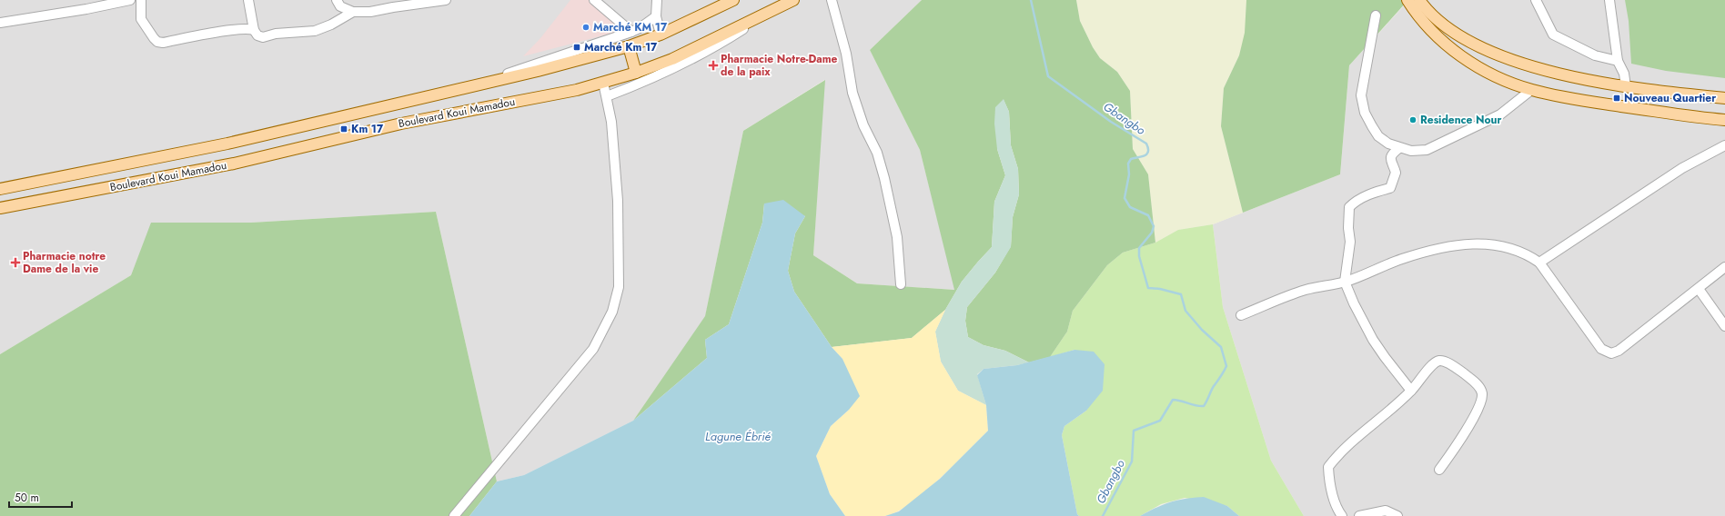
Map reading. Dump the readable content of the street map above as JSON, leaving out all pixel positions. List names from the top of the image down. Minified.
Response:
{"streets":{"main road":["Boulevard Koui Mamadou"]},"water":["Gbangbo","Lagune Ébrié"],"places":{"other":["Marché KM 17","Residence Nour"],"transit":["Marché Km 17","Nouveau Quartier","Km 17"],"health":["Pharmacie Notre-Dame de la paix","Pharmacie notre Dame de la vie"]},"scale_bar":"50 m"}
